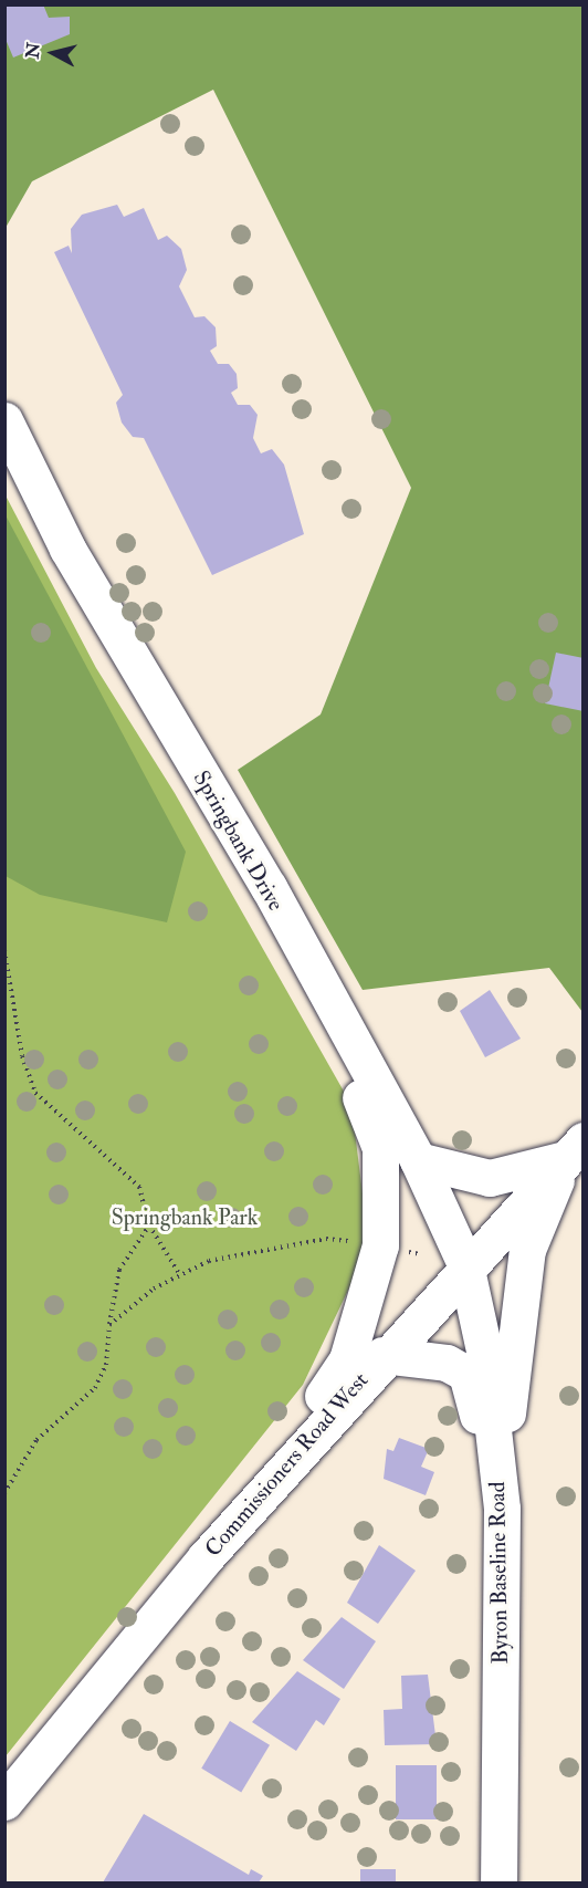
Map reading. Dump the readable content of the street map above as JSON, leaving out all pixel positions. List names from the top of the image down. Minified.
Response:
{"streets":{"main road":["Springbank Drive","Commissioners Road West","Byron Baseline Road"]},"crossings":[["Springbank Drive","Commissioners Road West"],["Springbank Drive","Byron Baseline Road"],["Commissioners Road West","Byron Baseline Road"]],"parks":["Springbank Park"],"north":"left"}
